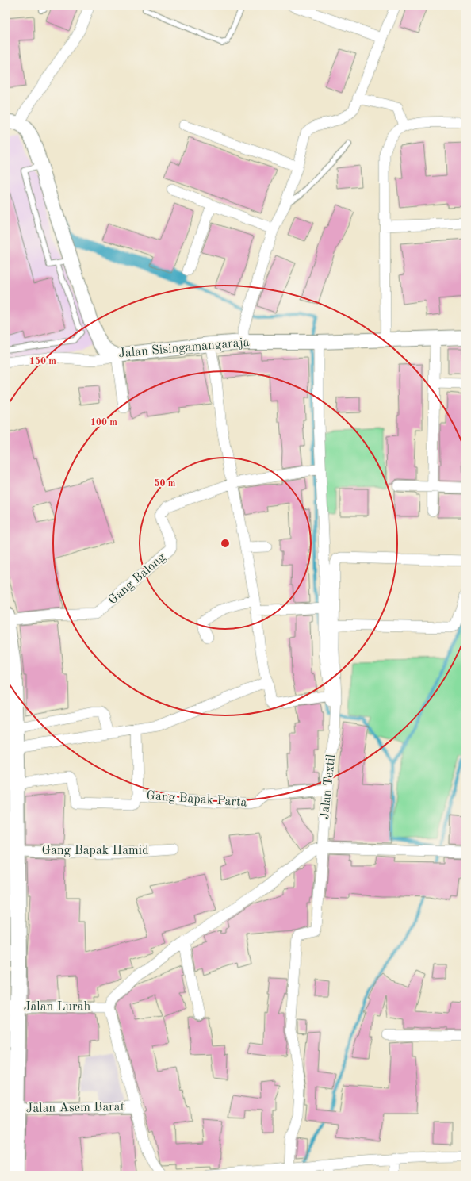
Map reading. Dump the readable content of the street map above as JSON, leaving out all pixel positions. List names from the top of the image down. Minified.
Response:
{"streets":{"main road":["Jalan Sisingamangaraja"],"street":["Gang Balong","Jalan Textil","Gang Bapak Parta","Gang Bapak Hamid","Jalan Lurah","Jalan Asem Barat"]},"crossings":[["Jalan Textil","Gang Bapak Parta"]],"rings":["150 m","100 m","50 m"]}
